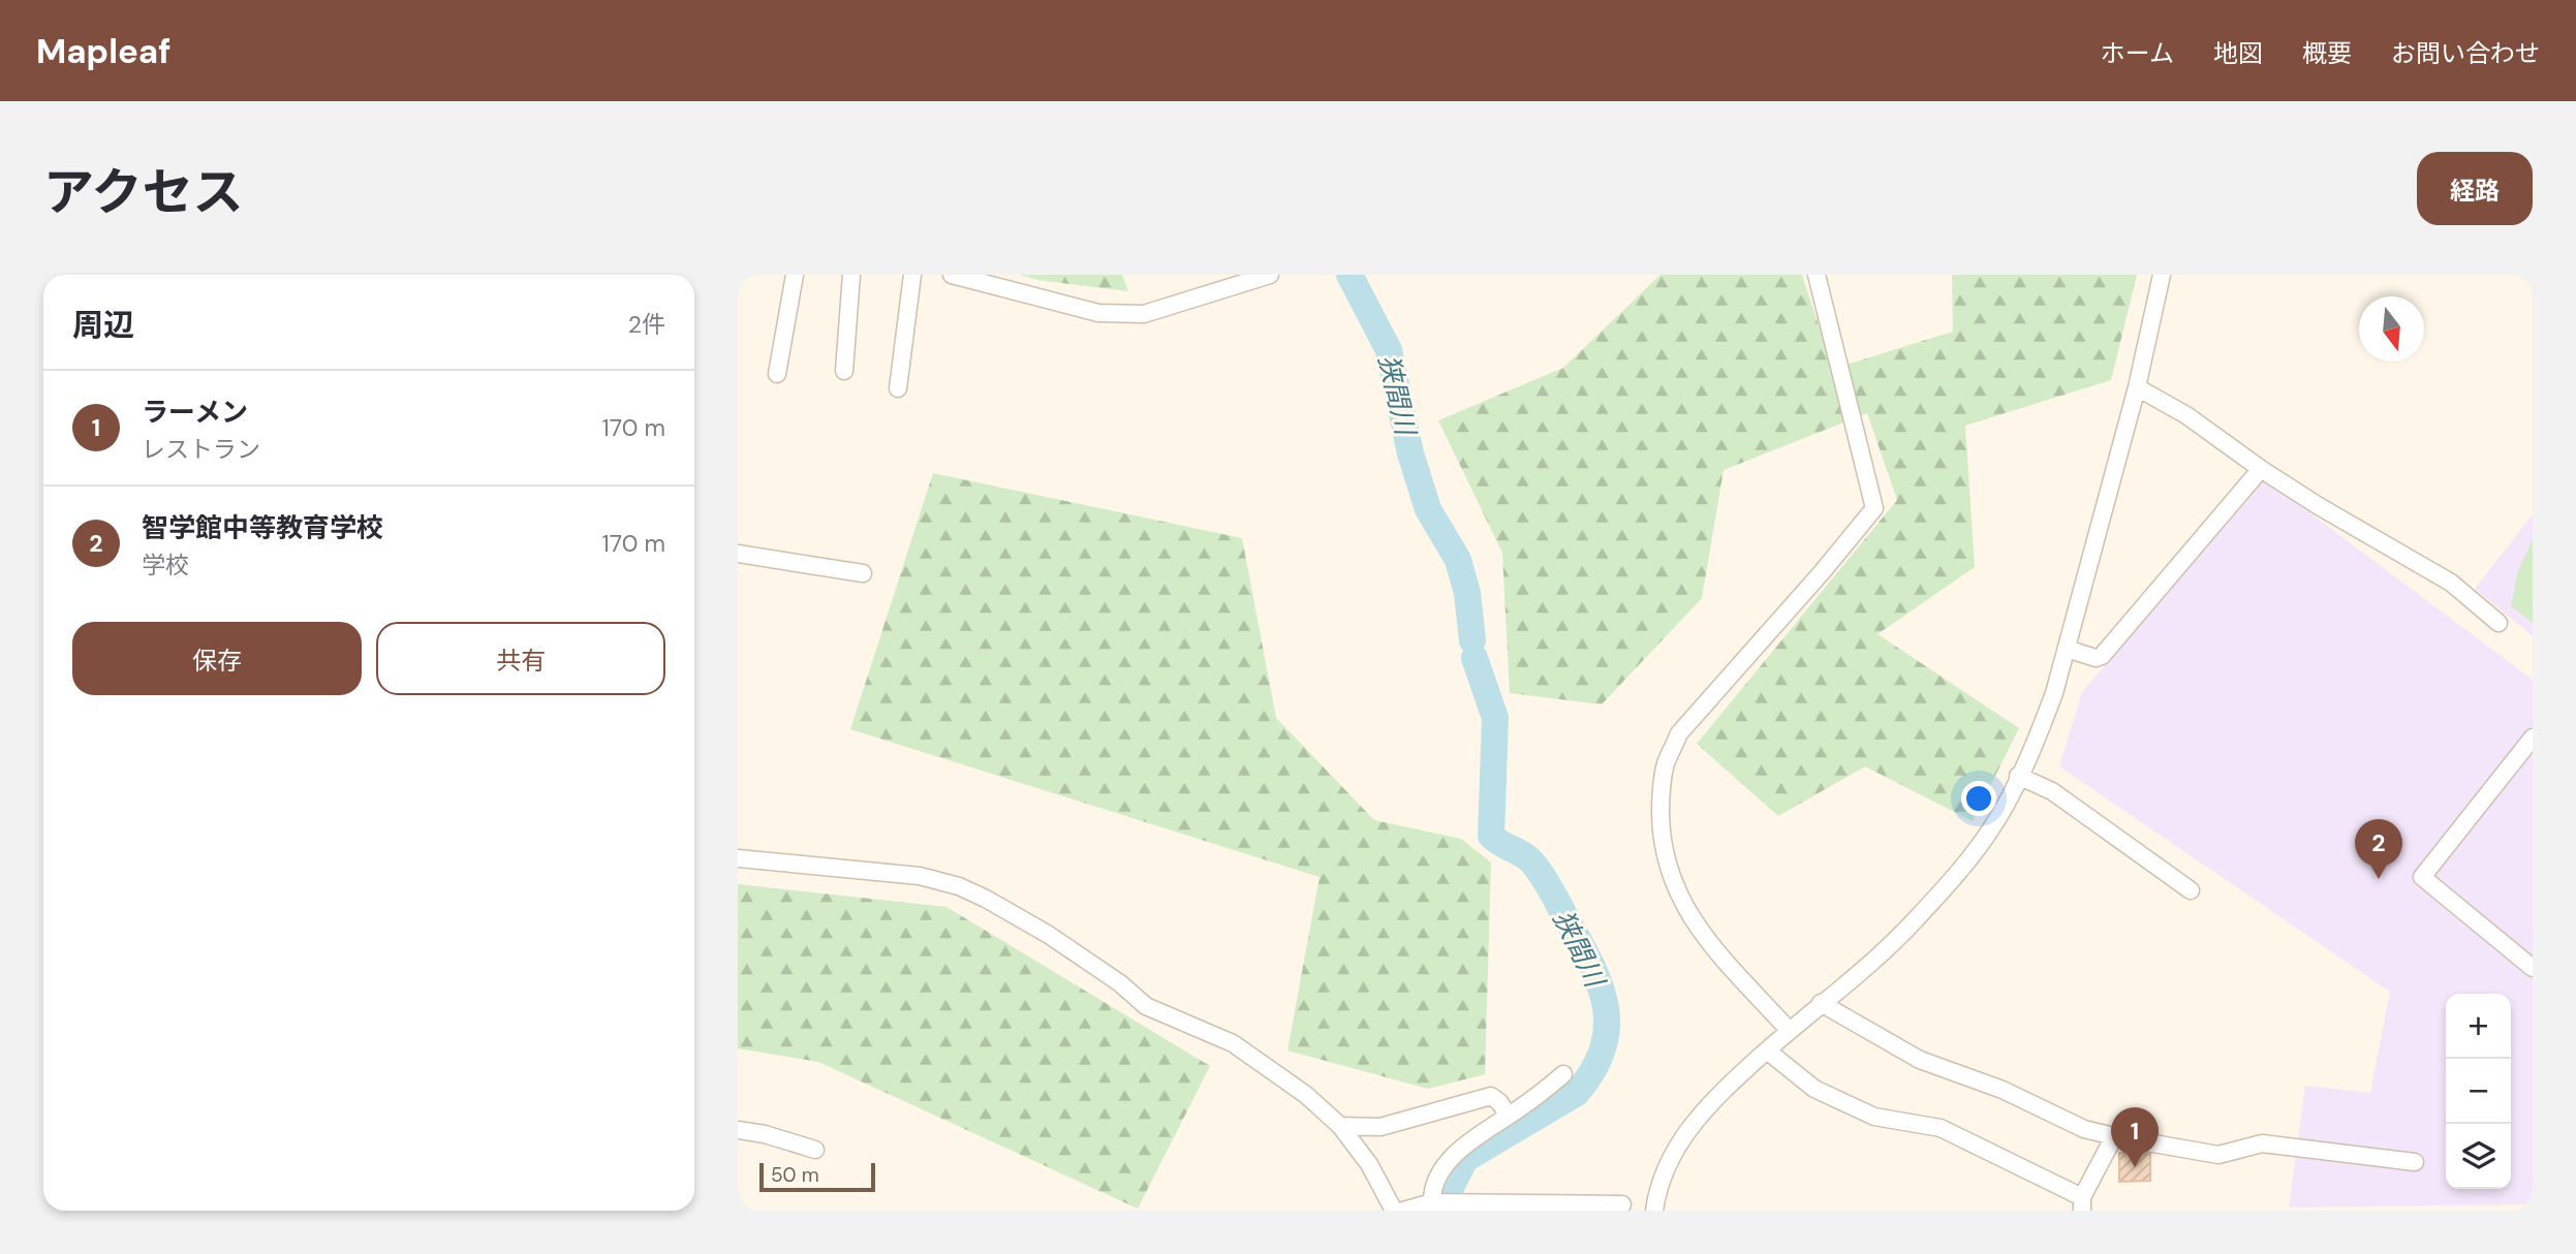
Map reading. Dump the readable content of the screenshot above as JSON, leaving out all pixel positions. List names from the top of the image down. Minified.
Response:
{"water":["狭間川"],"scale_bar":"50 m","north":"bottom","page":{"header":"Mapleaf","nav":["ホーム","地図","概要","お問い合わせ"],"title":"アクセス","buttons":["経路",["保存","共有"]],"heading":["周辺","2件"],"list":[{"mark":"1","name":"ラーメン","note":"レストラン","value":"170 m"},{"mark":"2","name":"智学館中等教育学校","note":"学校","value":"170 m"}],"pins":["2","1"],"map_buttons":["+","−"],"scale":"50 m"}}
